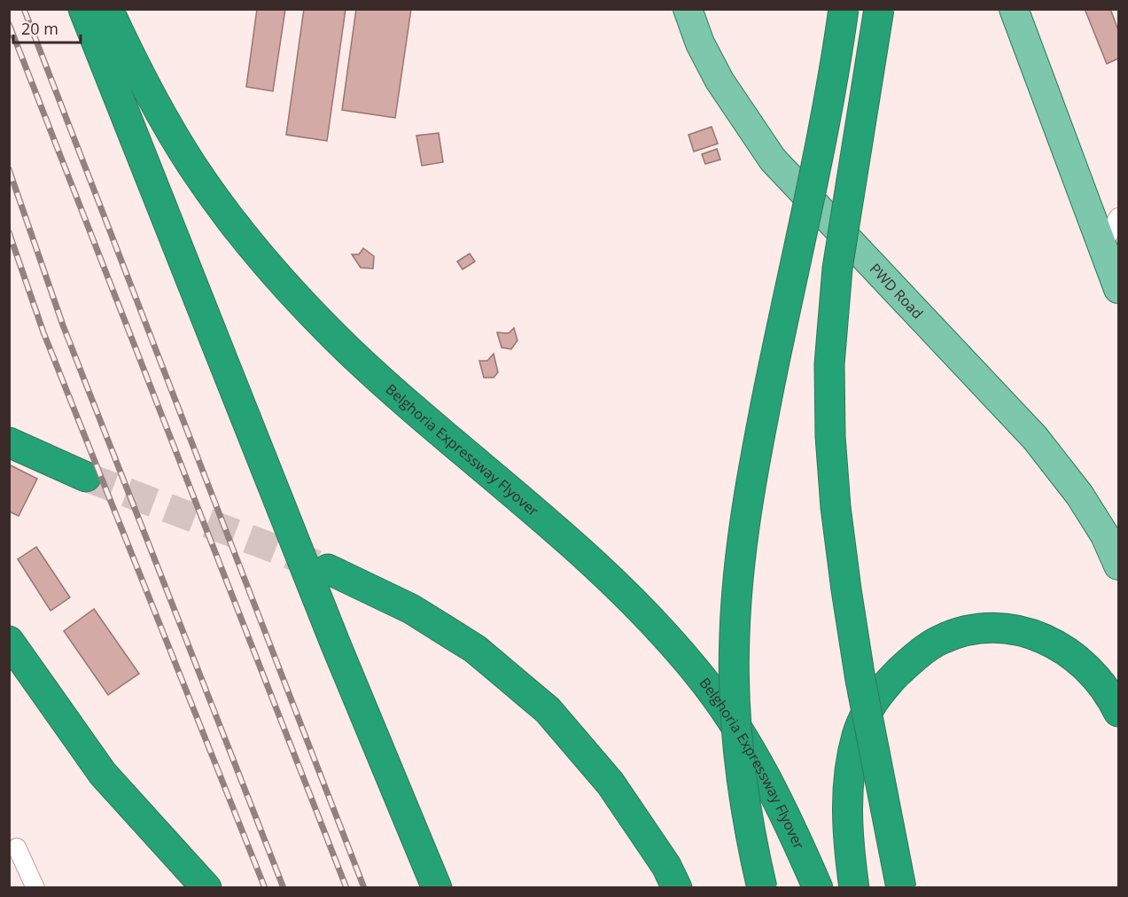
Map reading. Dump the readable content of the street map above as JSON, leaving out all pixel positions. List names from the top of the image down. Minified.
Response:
{"streets":{"highway":["Belghoria Expressway Flyover"],"main road":["PWD Road"]},"scale_bar":"20 m"}
